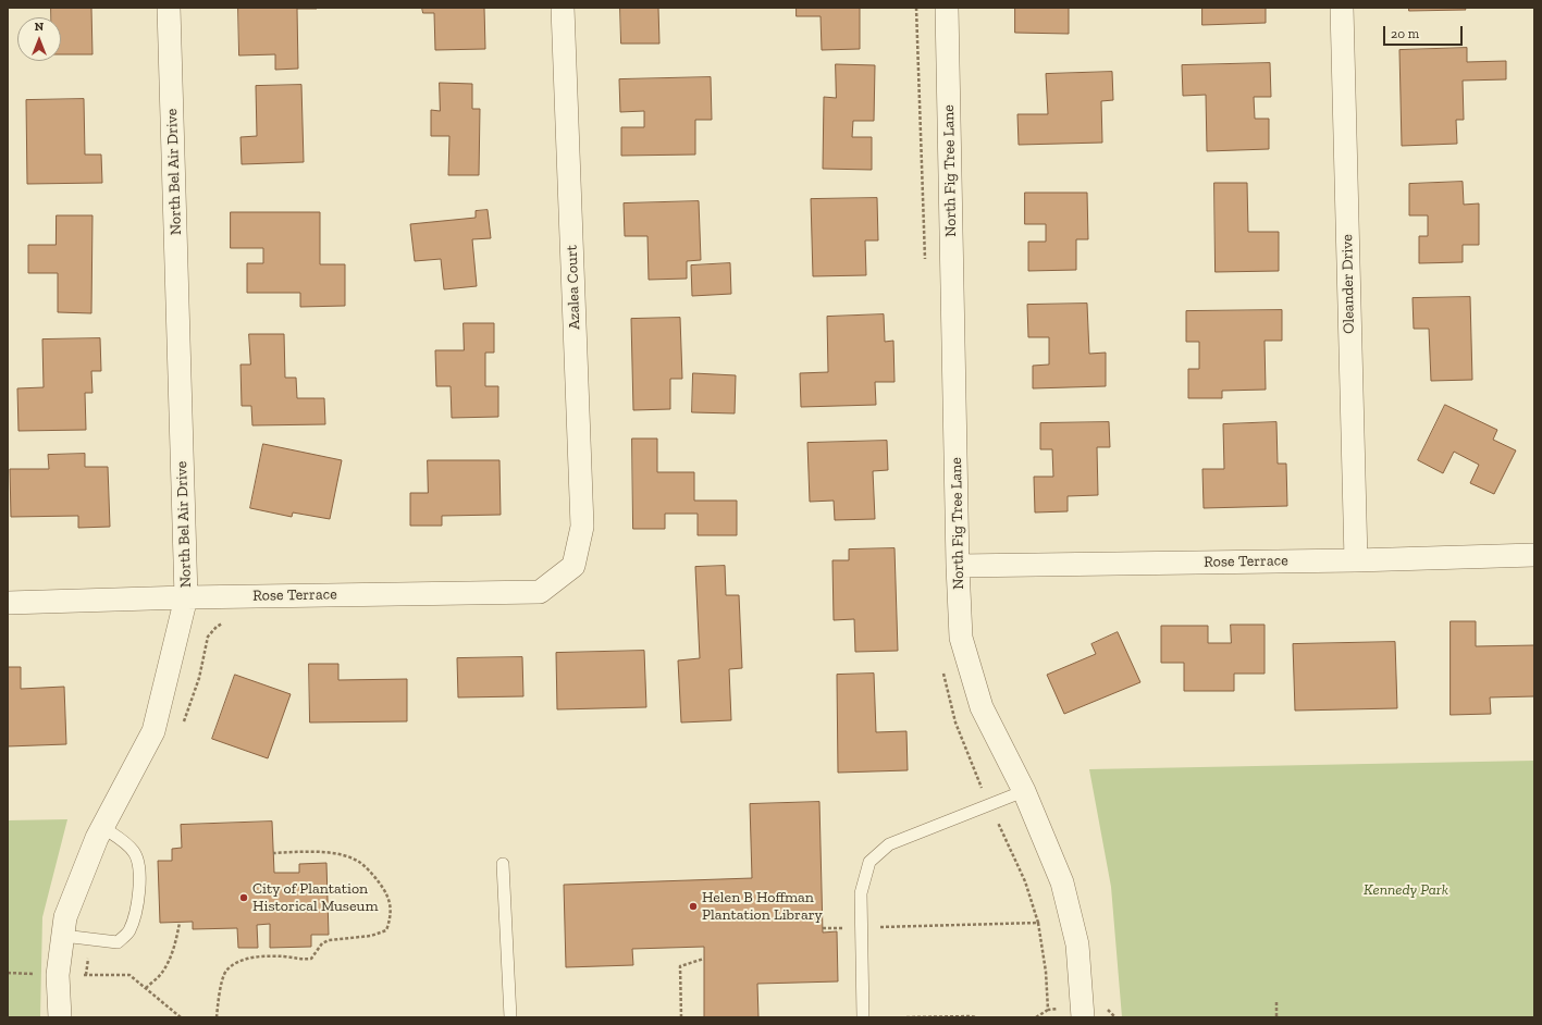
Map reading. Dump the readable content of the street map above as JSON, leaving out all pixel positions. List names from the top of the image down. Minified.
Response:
{"streets":{"street":["North Fig Tree Lane","North Bel Air Drive","Oleander Drive","Azalea Court","Rose Terrace"]},"crossings":[["North Fig Tree Lane","Rose Terrace"],["North Bel Air Drive","Rose Terrace"],["Oleander Drive","Rose Terrace"],["Azalea Court","Rose Terrace"]],"parks":["Kennedy Park"],"places":["City of Plantation Historical Museum","Helen B Hoffman Plantation Library"],"scale_bar":"20 m","north":"top"}
